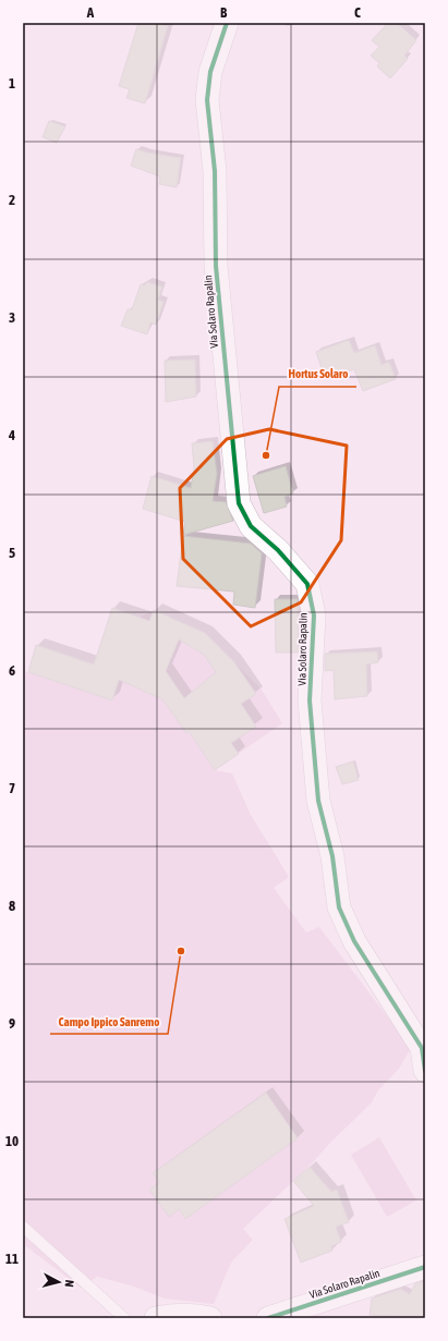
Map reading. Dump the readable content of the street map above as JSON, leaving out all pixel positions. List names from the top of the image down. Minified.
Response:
{"streets":{"street":["Via Solaro Rapalin"]},"places":["Hortus Solaro","Campo Ippico Sanremo"],"north":"right","grid":{"columns":["A","B","C"],"rows":["1","2","3","4","5","6","7","8","9","10","11"]}}
